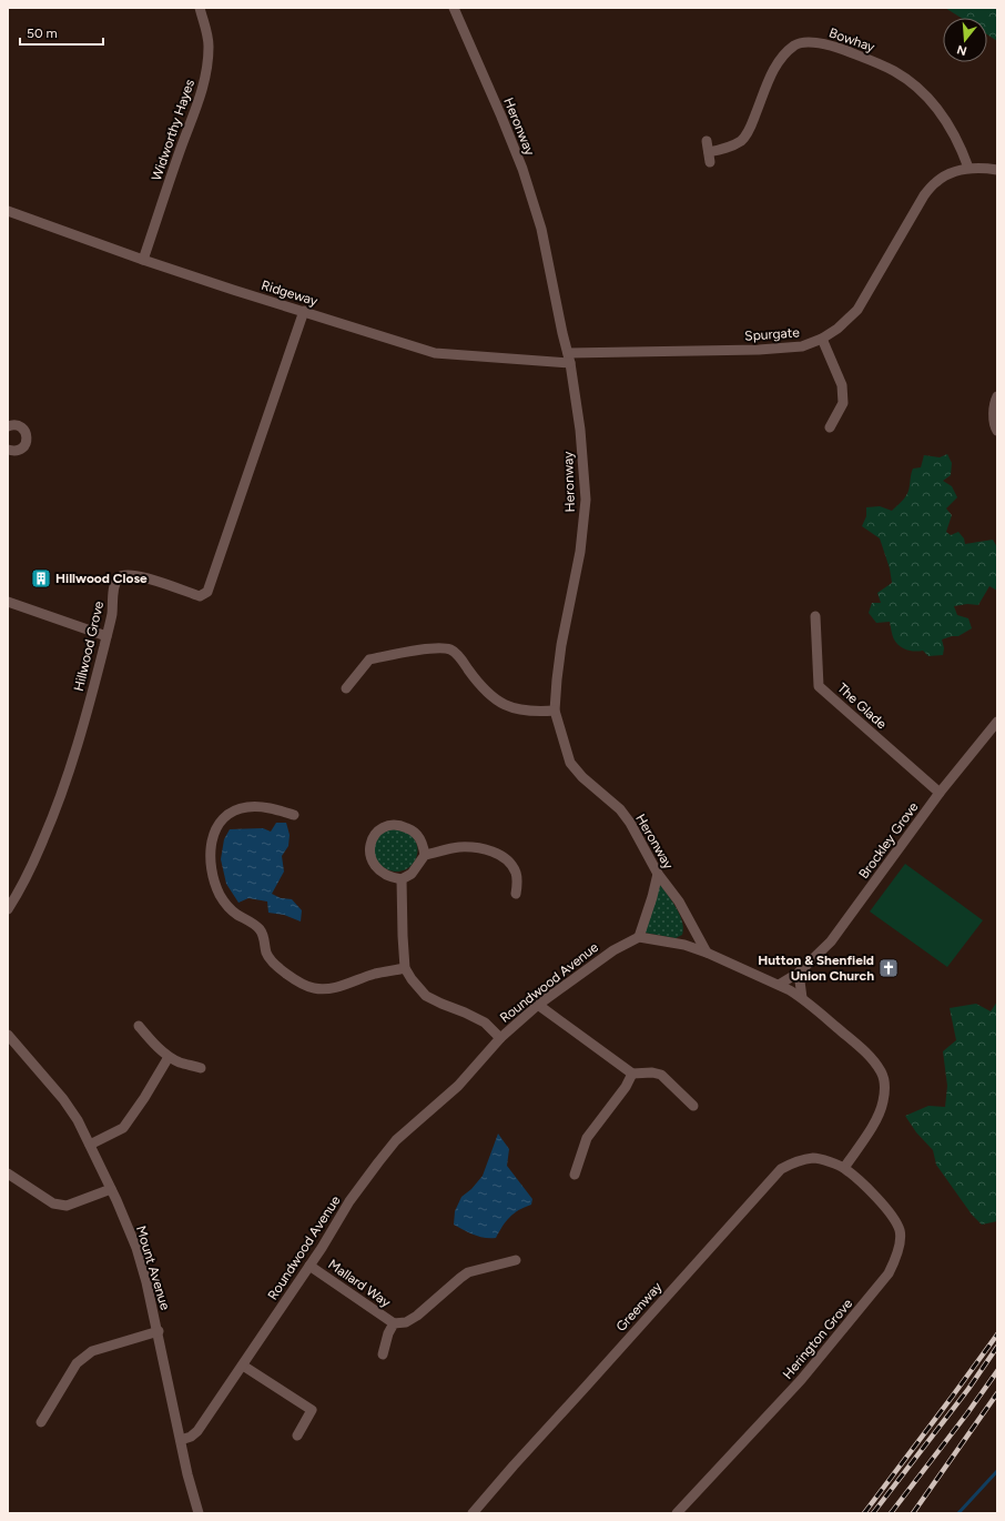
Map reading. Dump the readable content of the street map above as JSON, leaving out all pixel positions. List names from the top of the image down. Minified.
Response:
{"streets":{"street":["Bowhay","Heronway","Widworthy Hayes","Ridgeway","Spurgate","Hillwood Grove","The Glade","Brockley Grove","Roundwood Avenue","Mount Avenue","Mallard Way","Greenway","Herington Grove"]},"crossings":[["Bowhay","Spurgate"],["Heronway","Ridgeway"],["Heronway","Spurgate"],["Widworthy Hayes","Ridgeway"],["Ridgeway","Hillwood Grove"],["The Glade","Brockley Grove"],["Roundwood Avenue","Mount Avenue"],["Roundwood Avenue","Mallard Way"],["Greenway","Herington Grove"]],"places":{"building":["Hillwood Close"],"church":["Hutton & Shenfield Union Church"]},"scale_bar":"50 m","north":"bottom"}
